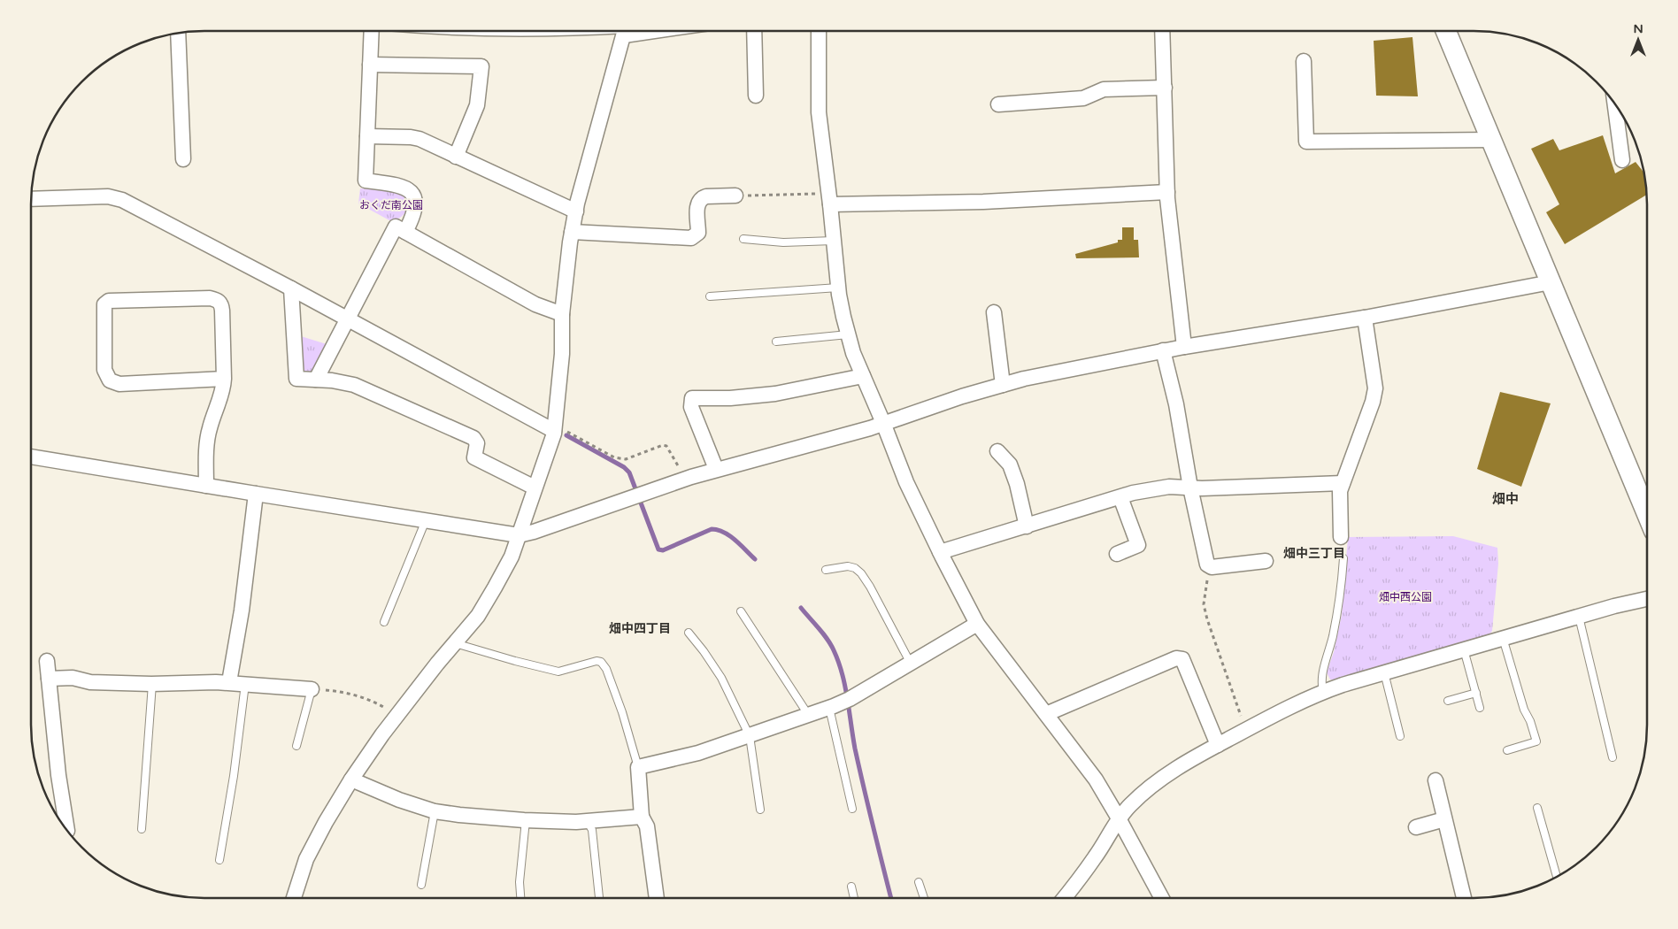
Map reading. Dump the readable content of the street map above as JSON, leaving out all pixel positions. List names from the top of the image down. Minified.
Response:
{"districts":["畑中","畑中三丁目","畑中四丁目"],"parks":["おくだ南公園","畑中西公園"],"north":"top"}
